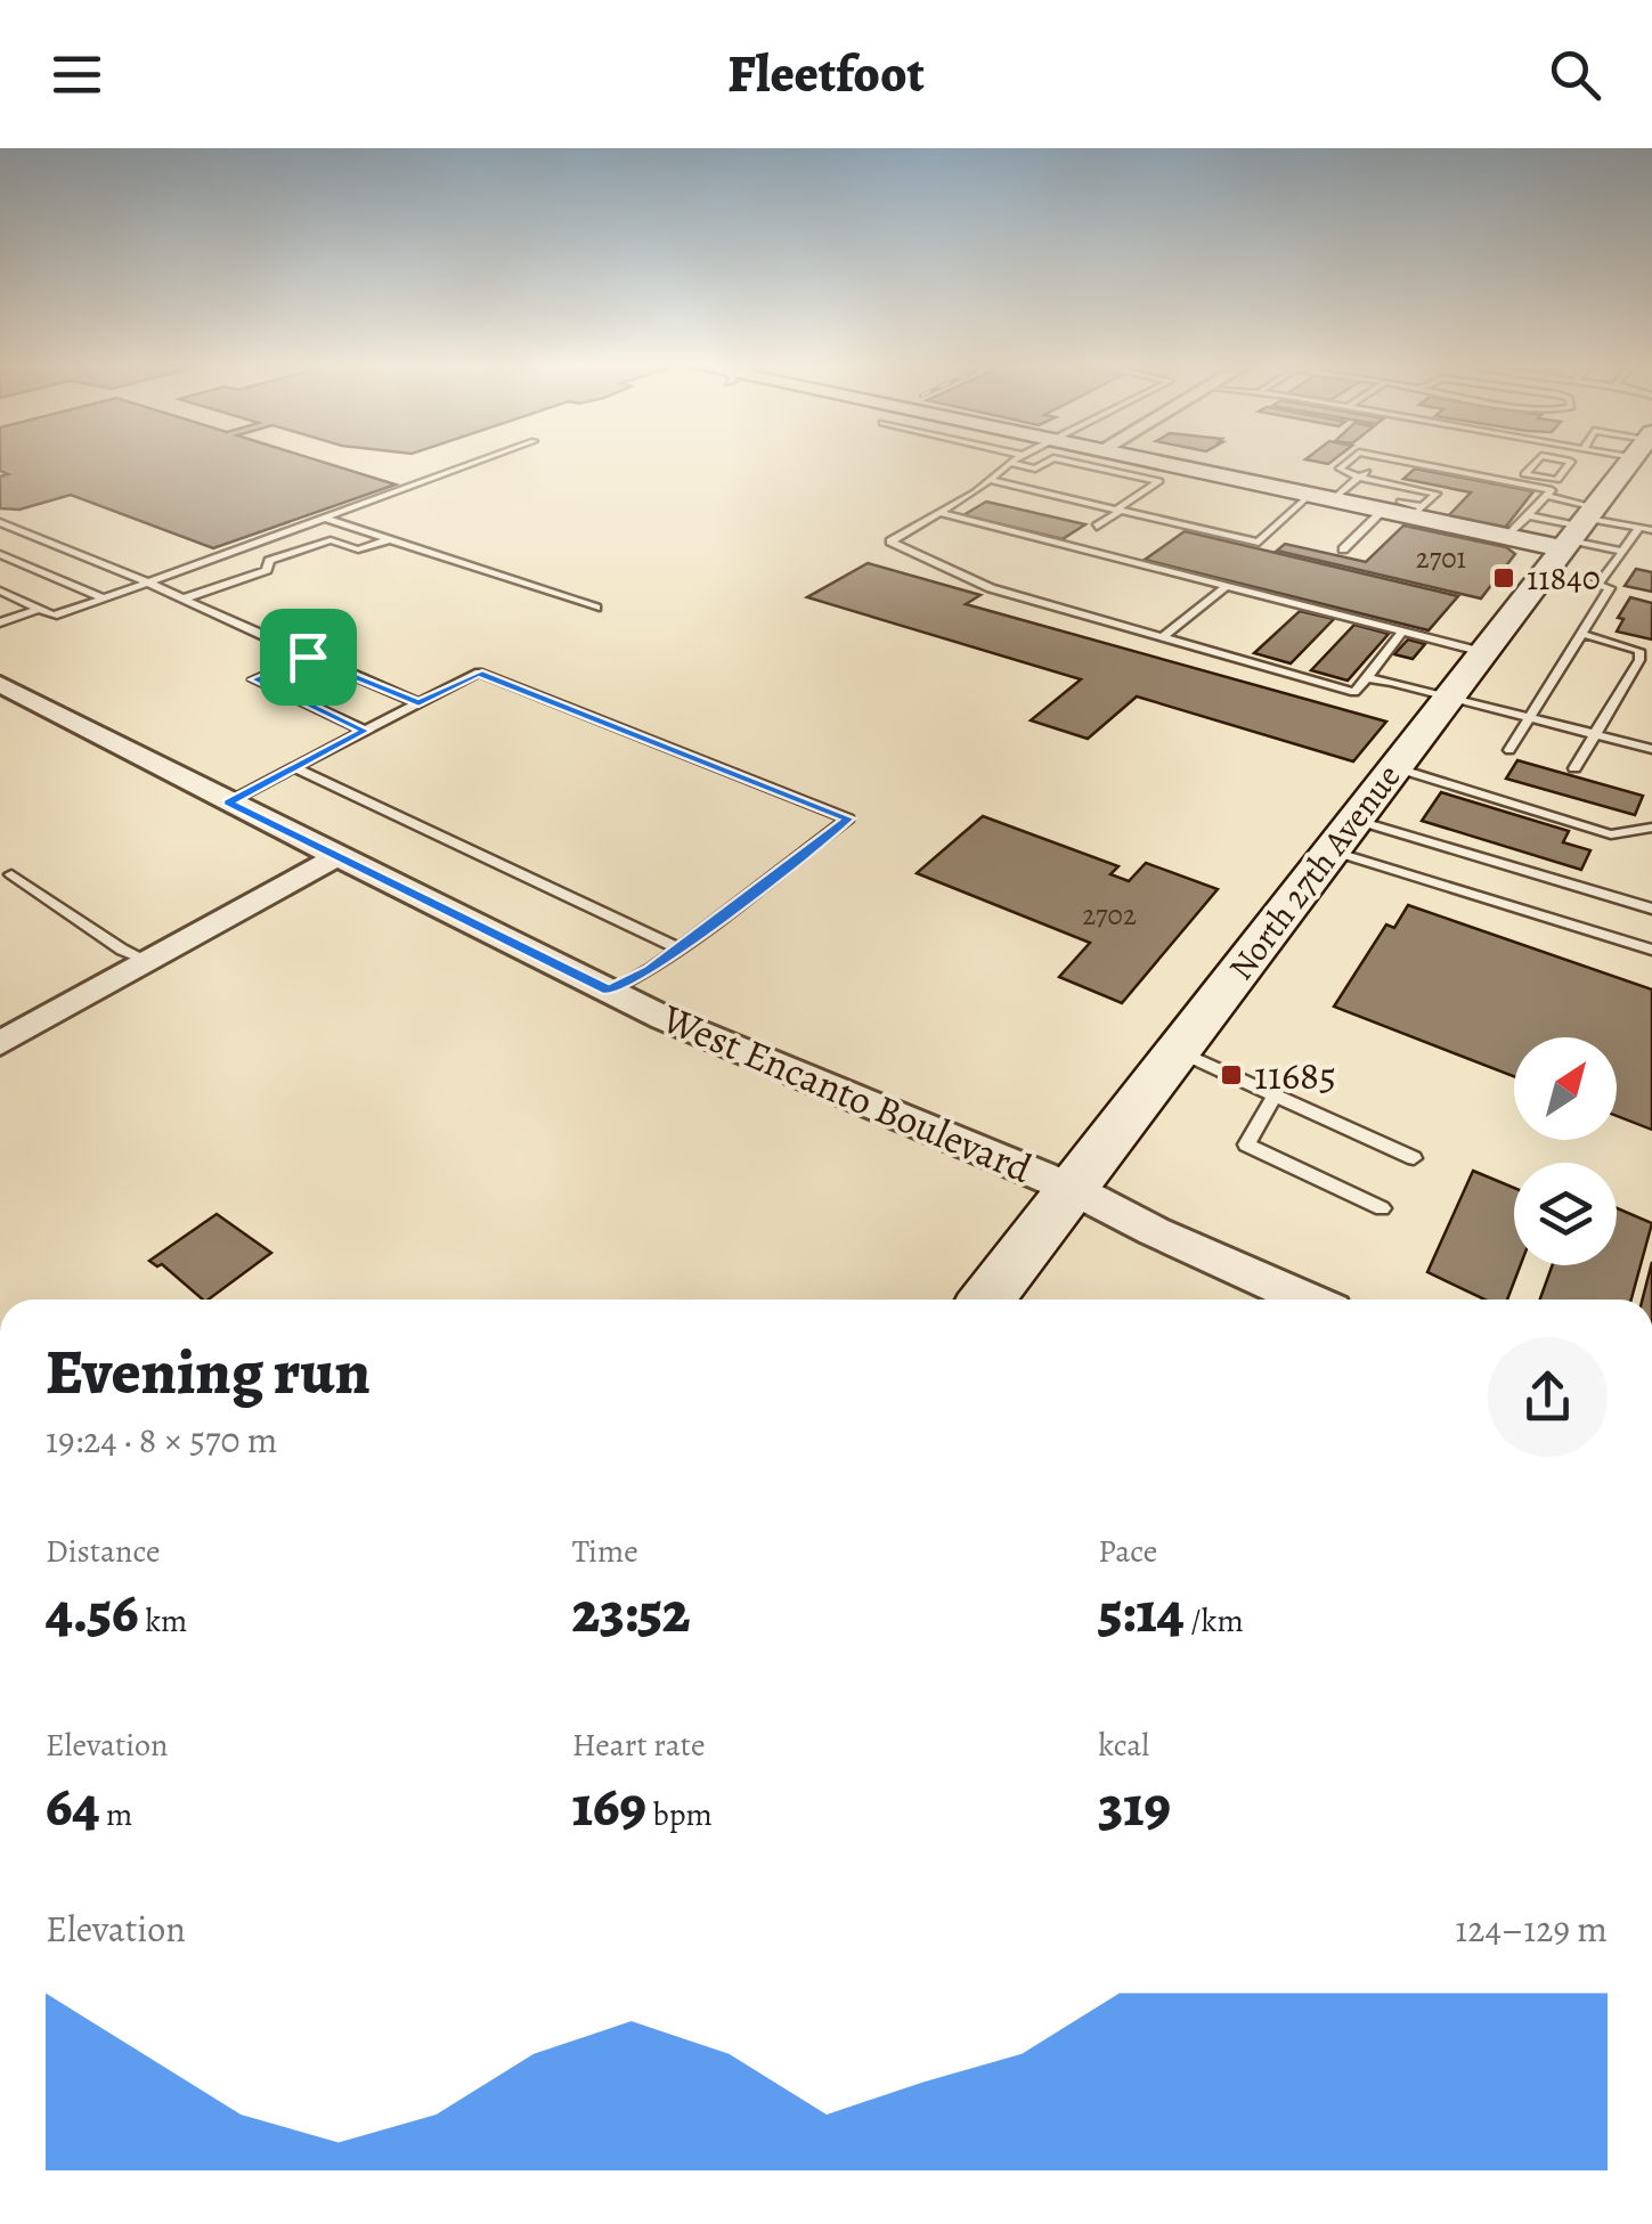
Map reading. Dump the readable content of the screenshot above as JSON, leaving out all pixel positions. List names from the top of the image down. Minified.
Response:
{"streets":{"main road":["North 27th Avenue"],"street":["West Encanto Boulevard"]},"crossings":[["North 27th Avenue","West Encanto Boulevard"]],"places":{"transit":["11840","11685"]},"house_numbers":["2701","2702"],"north":"top right","page":{"header":"Fleetfoot","heading":["Evening run","19:24 · 8 × 570 m"],"stats":[["Distance","4.56 km"],["Time","23:52"],["Pace","5:14 /km"],["Elevation","64 m"],["Heart rate","169 bpm"],["kcal","319"]],"chart":["Elevation","124–129 m"]}}
